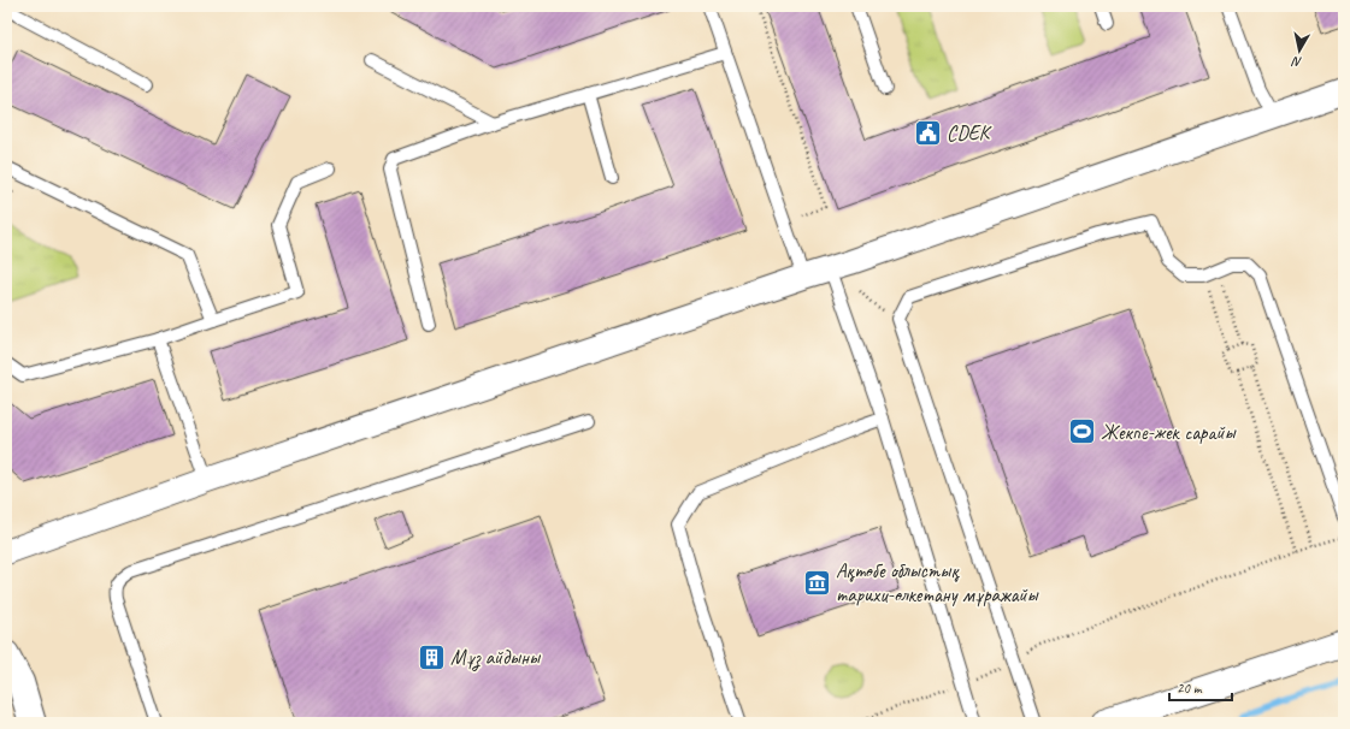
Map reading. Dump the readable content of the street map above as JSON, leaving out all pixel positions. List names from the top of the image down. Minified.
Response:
{"places":{"public building":["CDEK"],"sports":["Жекпе-жек сарайы"],"museum":["Ақтөбе облыстық тарихи-өлкетану мұражайы"],"building":["Мұз айдыны"]},"scale_bar":"20 m","north":"bottom"}
